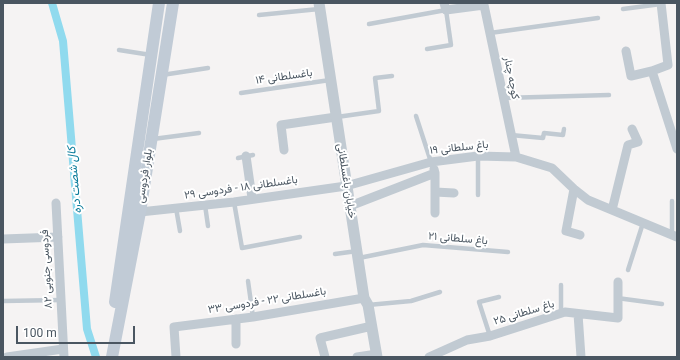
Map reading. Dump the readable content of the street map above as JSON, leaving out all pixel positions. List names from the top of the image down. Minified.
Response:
{"streets":{"main road":["بلوار فردوسی"],"street":["کوچه چنار","باغ سلطانی ۱۹","خیابان باغسلطانی","باغسلطانی ۱۸ - فردوسی ۲۹","فردوسی جنوبی ۸۲","باغسلطانی ۲۲ - فردوسی ۳۳","باغ سلطانی ۲۵"],"lane":["باغسلطانی ۱۴","باغ سلطانی ۲۱"]},"crossings":[["باغسلطانی ۱۴","خیابان باغسلطانی"],["کوچه چنار","باغ سلطانی ۱۹"],["باغ سلطانی ۱۹","خیابان باغسلطانی"],["باغ سلطانی ۱۹","باغسلطانی ۱۸ - فردوسی ۲۹"],["بلوار فردوسی","باغسلطانی ۱۸ - فردوسی ۲۹"],["خیابان باغسلطانی","باغسلطانی ۱۸ - فردوسی ۲۹"],["خیابان باغسلطانی","باغ سلطانی ۲۱"],["خیابان باغسلطانی","باغسلطانی ۲۲ - فردوسی ۳۳"]],"water":["کال شصت دره"],"scale_bar":"100 m"}
